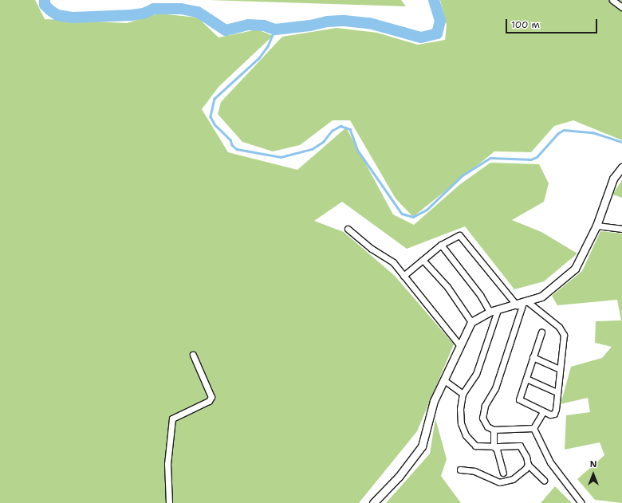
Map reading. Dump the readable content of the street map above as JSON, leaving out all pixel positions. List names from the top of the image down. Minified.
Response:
{"scale_bar":"100 m","north":"top"}
